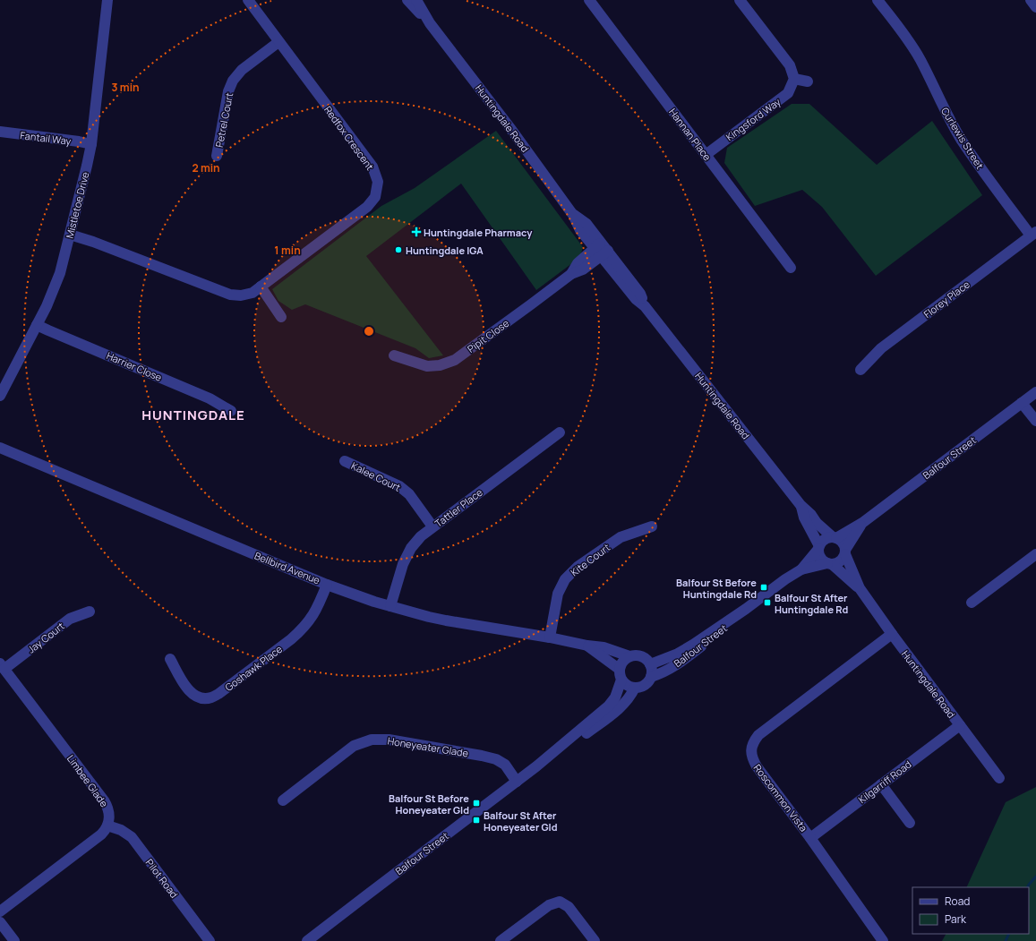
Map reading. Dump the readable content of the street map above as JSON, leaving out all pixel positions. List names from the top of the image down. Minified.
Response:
{"streets":{"street":["Huntingdale Road","Kingsford Way","Petrel Court","Hannan Place","Fantail Way","Redfox Crescent","Curlewis Street","Mistletoe Drive","Florey Place","Pipit Close","Harrier Close","Balfour Street","Kalee Court","Tattler Place","Kite Court","Bellbird Avenue","Jay Court","Goshawk Place","Honeyeater Glade","Limbee Glade","Kilgarriff Road","Roscommon Vista","Pilot Road"]},"crossings":[["Huntingdale Road","Pipit Close"],["Huntingdale Road","Balfour Street"],["Huntingdale Road","Kilgarriff Road"],["Huntingdale Road","Roscommon Vista"],["Kingsford Way","Hannan Place"],["Petrel Court","Redfox Crescent"],["Fantail Way","Mistletoe Drive"],["Redfox Crescent","Mistletoe Drive"],["Curlewis Street","Florey Place"],["Mistletoe Drive","Harrier Close"],["Balfour Street","Bellbird Avenue"],["Balfour Street","Honeyeater Glade"],["Kalee Court","Tattler Place"],["Tattler Place","Bellbird Avenue"],["Kite Court","Bellbird Avenue"],["Bellbird Avenue","Goshawk Place"],["Jay Court","Limbee Glade"],["Limbee Glade","Pilot Road"],["Kilgarriff Road","Roscommon Vista"]],"districts":["HUNTINGDALE"],"places":{"health":["Huntingdale Pharmacy"],"other":["Huntingdale IGA"],"transit":["Balfour St Before Huntingdale Rd","Balfour St After Huntingdale Rd","Balfour St Before Honeyeater Gld","Balfour St After Honeyeater Gld"]},"legend":["Road","Park"],"rings":["3 min","2 min","1 min"]}
